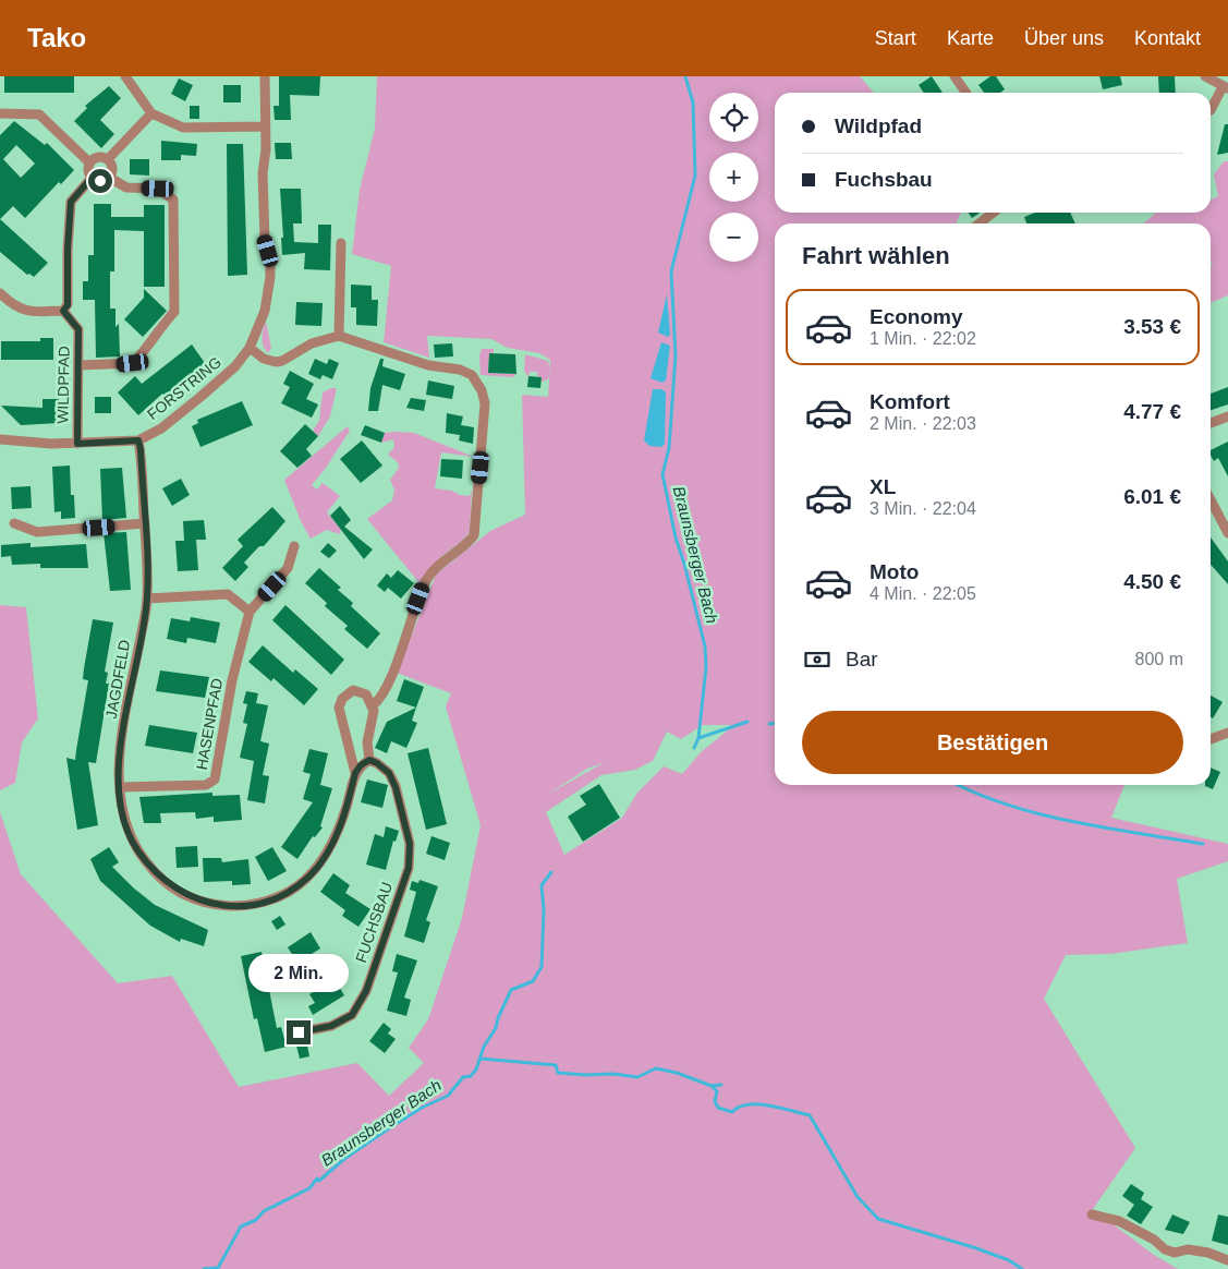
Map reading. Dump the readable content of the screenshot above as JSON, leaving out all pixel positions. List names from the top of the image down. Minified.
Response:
{"streets":{"street":["WILDPFAD","FORSTRING","JAGDFELD","HASENPFAD","FUCHSBAU"]},"crossings":[["WILDPFAD","FORSTRING"],["FORSTRING","JAGDFELD"],["JAGDFELD","HASENPFAD"]],"water":["Braunsberger Bach"],"page":{"header":"Tako","nav":["Start","Karte","Über uns","Kontakt"],"map_buttons":["+","−"],"banner":["Wildpfad","Fuchsbau"],"heading":"Fahrt wählen","list":[{"name":"Economy","note":"1 Min. · 22:02","value":"3.53 €"},{"name":"Komfort","note":"2 Min. · 22:03","value":"4.77 €"},{"name":"XL","note":"3 Min. · 22:04","value":"6.01 €"},{"name":"Moto","note":"4 Min. · 22:05","value":"4.50 €"}],"pay":["Bar","800 m"],"buttons":"Bestätigen","bubble":"2 Min."}}
